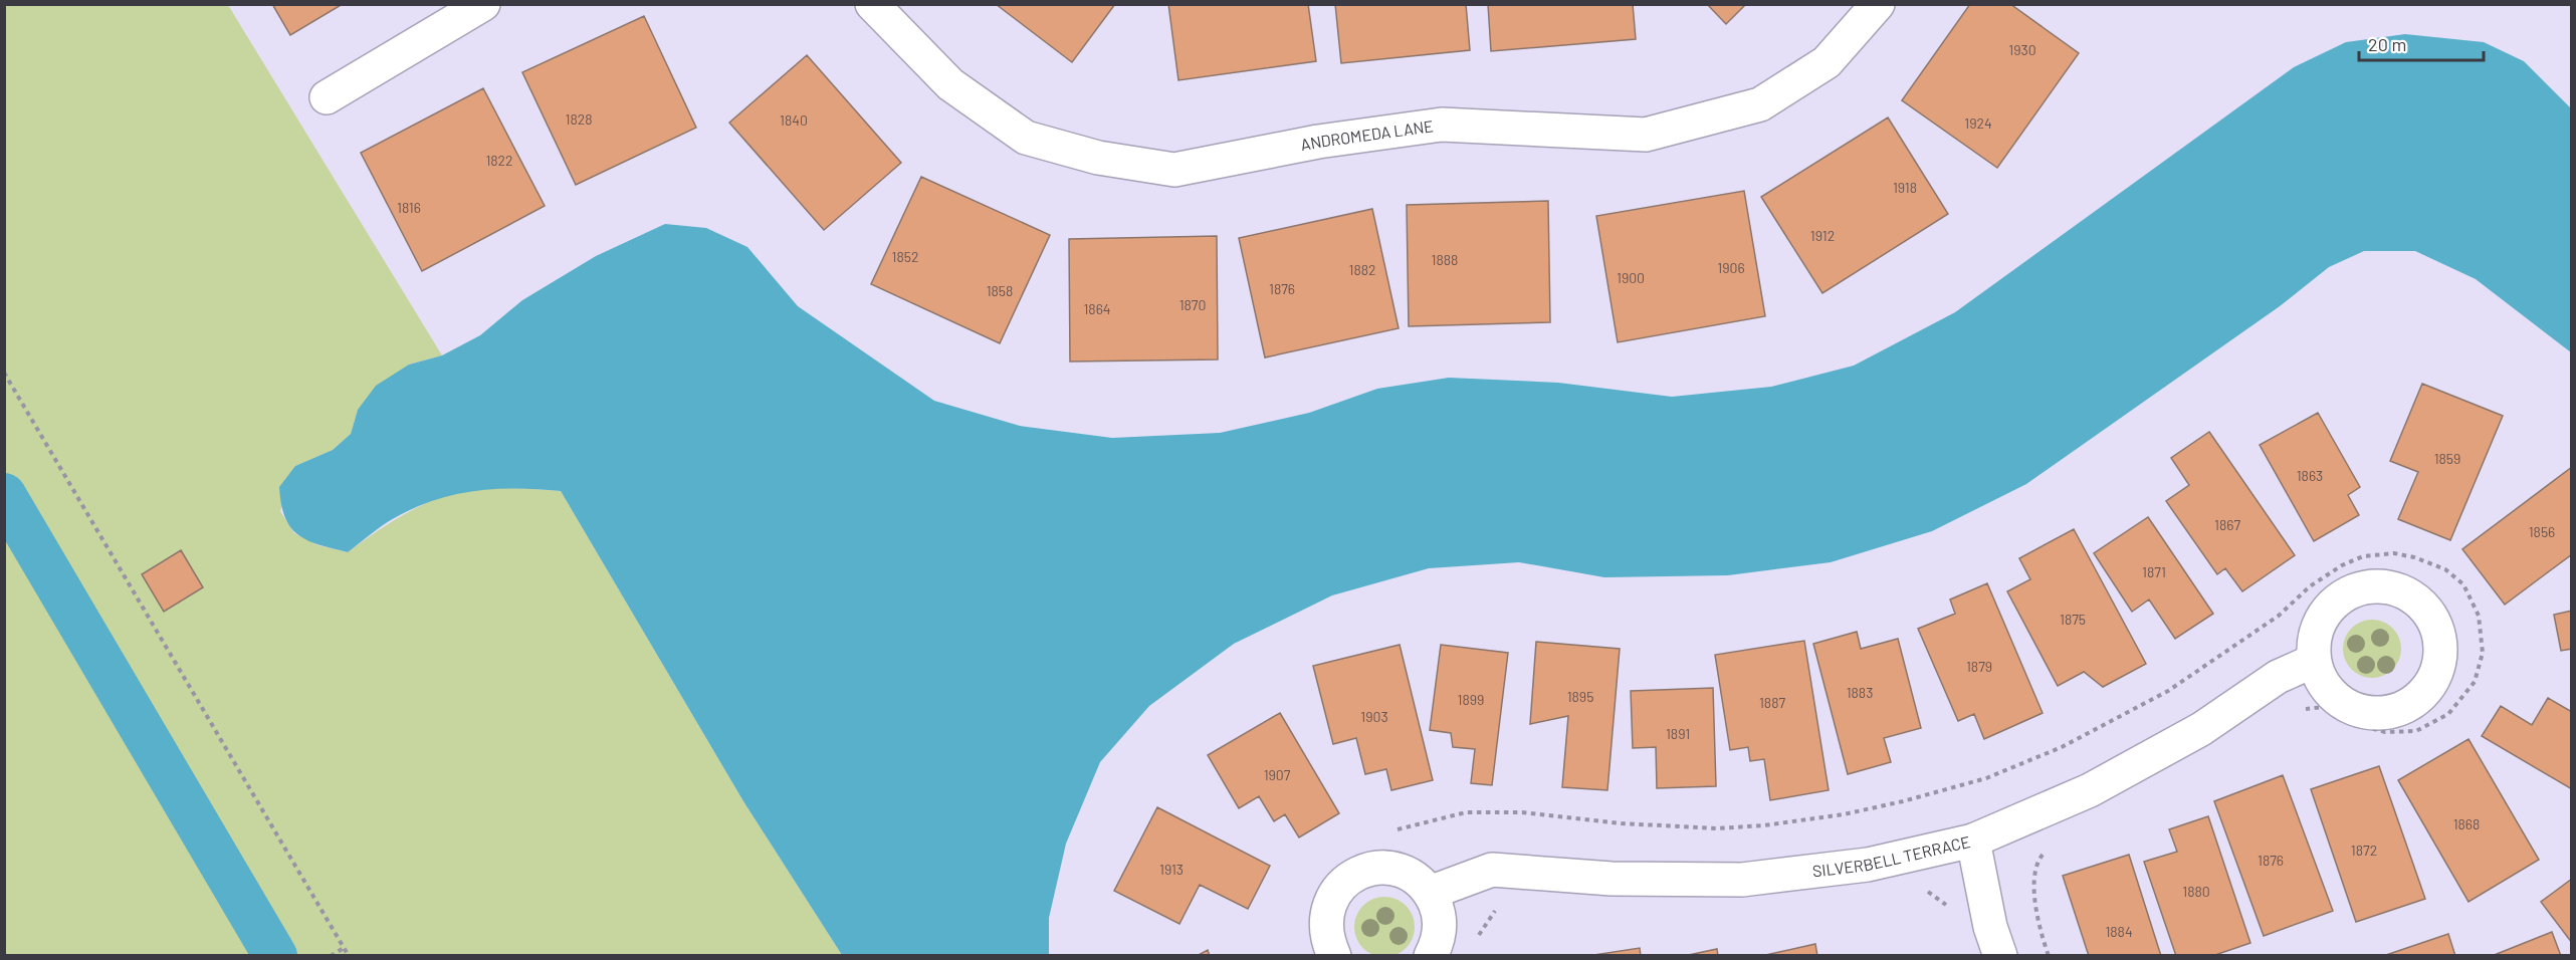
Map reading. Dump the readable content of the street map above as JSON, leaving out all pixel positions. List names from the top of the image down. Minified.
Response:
{"streets":{"street":["ANDROMEDA LANE","SILVERBELL TERRACE"]},"house_numbers":["1930","1828","1840","1924","1822","1918","1816","1912","1852","1888","1906","1882","1900","1876","1858","1870","1864","1859","1863","1867","1856","1871","1875","1879","1883","1895","1899","1887","1903","1891","1907","1868","1872","1876","1913","1880","1884"],"scale_bar":"20 m"}
